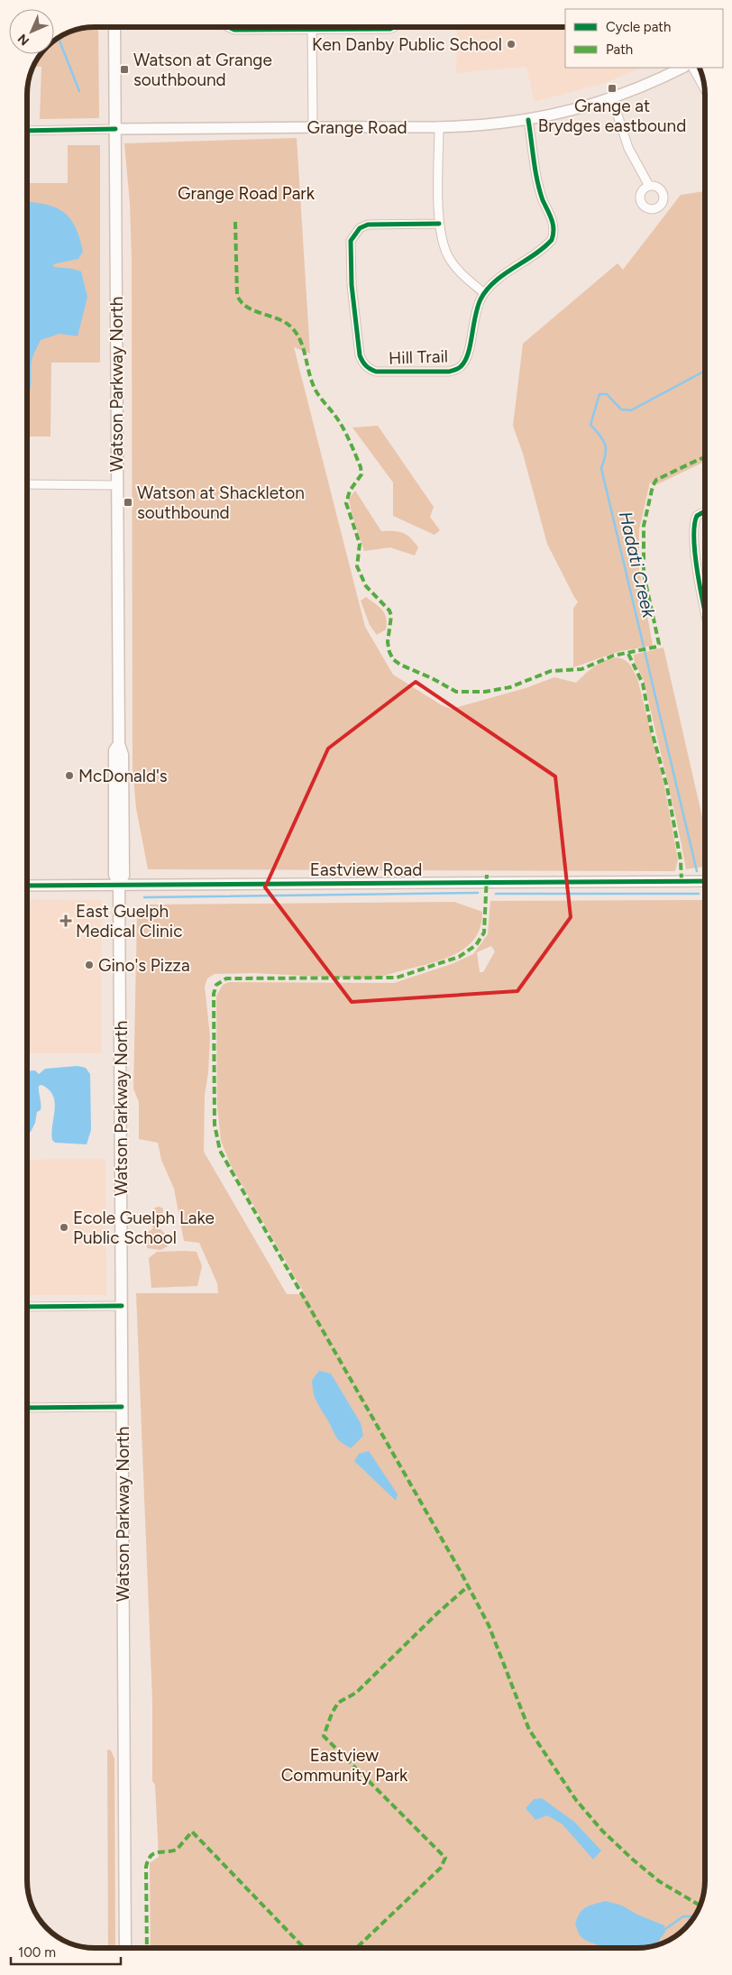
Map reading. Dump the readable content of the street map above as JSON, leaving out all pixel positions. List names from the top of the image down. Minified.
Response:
{"streets":{"main road":["Watson Parkway North"],"street":["Grange Road","Hill Trail","Eastview Road"]},"crossings":[["Grange Road","Hill Trail"],["Grange Road","Watson Parkway North"],["Watson Parkway North","Eastview Road"]],"water":["Hadati Creek"],"parks":["Grange Road Park","Eastview Community Park"],"places":{"other":["Ken Danby Public School","McDonald's","Gino's Pizza","Ecole Guelph Lake Public School"],"transit":["Watson at Grange southbound","Grange at Brydges eastbound","Watson at Shackleton southbound"],"health":["East Guelph Medical Clinic"]},"legend":["Cycle path","Path"],"scale_bar":"100 m","north":"bottom left"}
